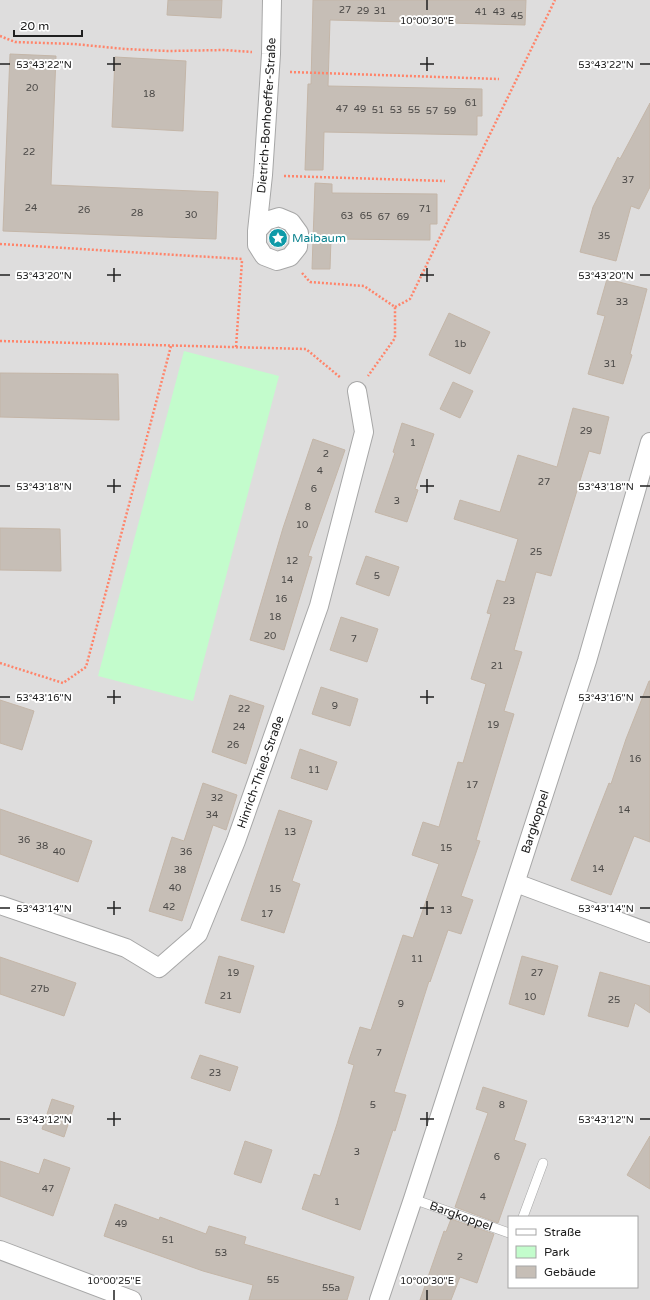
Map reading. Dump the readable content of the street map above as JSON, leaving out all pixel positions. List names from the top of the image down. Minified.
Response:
{"streets":{"street":["Dietrich-Bonhoeffer-Straße","Hinrich-Thieß-Straße","Bargkoppel"]},"places":{"place":["Maibaum"]},"house_numbers":["27","29","31","41","43","45","20","18","61","47","49","51","53","55","57","59","22","37","24","71","26","28","30","63","65","67","69","35","33","1b","31","29","1","2","4","27","6","3","8","10","25","12","5","14","16","23","18","20","7","21","9","22","19","24","26","16","11","17","32","14","34","13","36","38","15","40","36","14","38","40","15","42","13","17","11","19","27","27b","21","10","25","9","7","23","5","8","3","6","47","4","1","49","51","53","2","55","55a"],"legend":["Straße","Park","Gebäude"],"scale_bar":"20 m","coordinates":["10°00'30\"E","53°43'22\"N","53°43'20\"N","53°43'18\"N","53°43'16\"N","53°43'14\"N","53°43'12\"N","10°00'25\"E"]}
